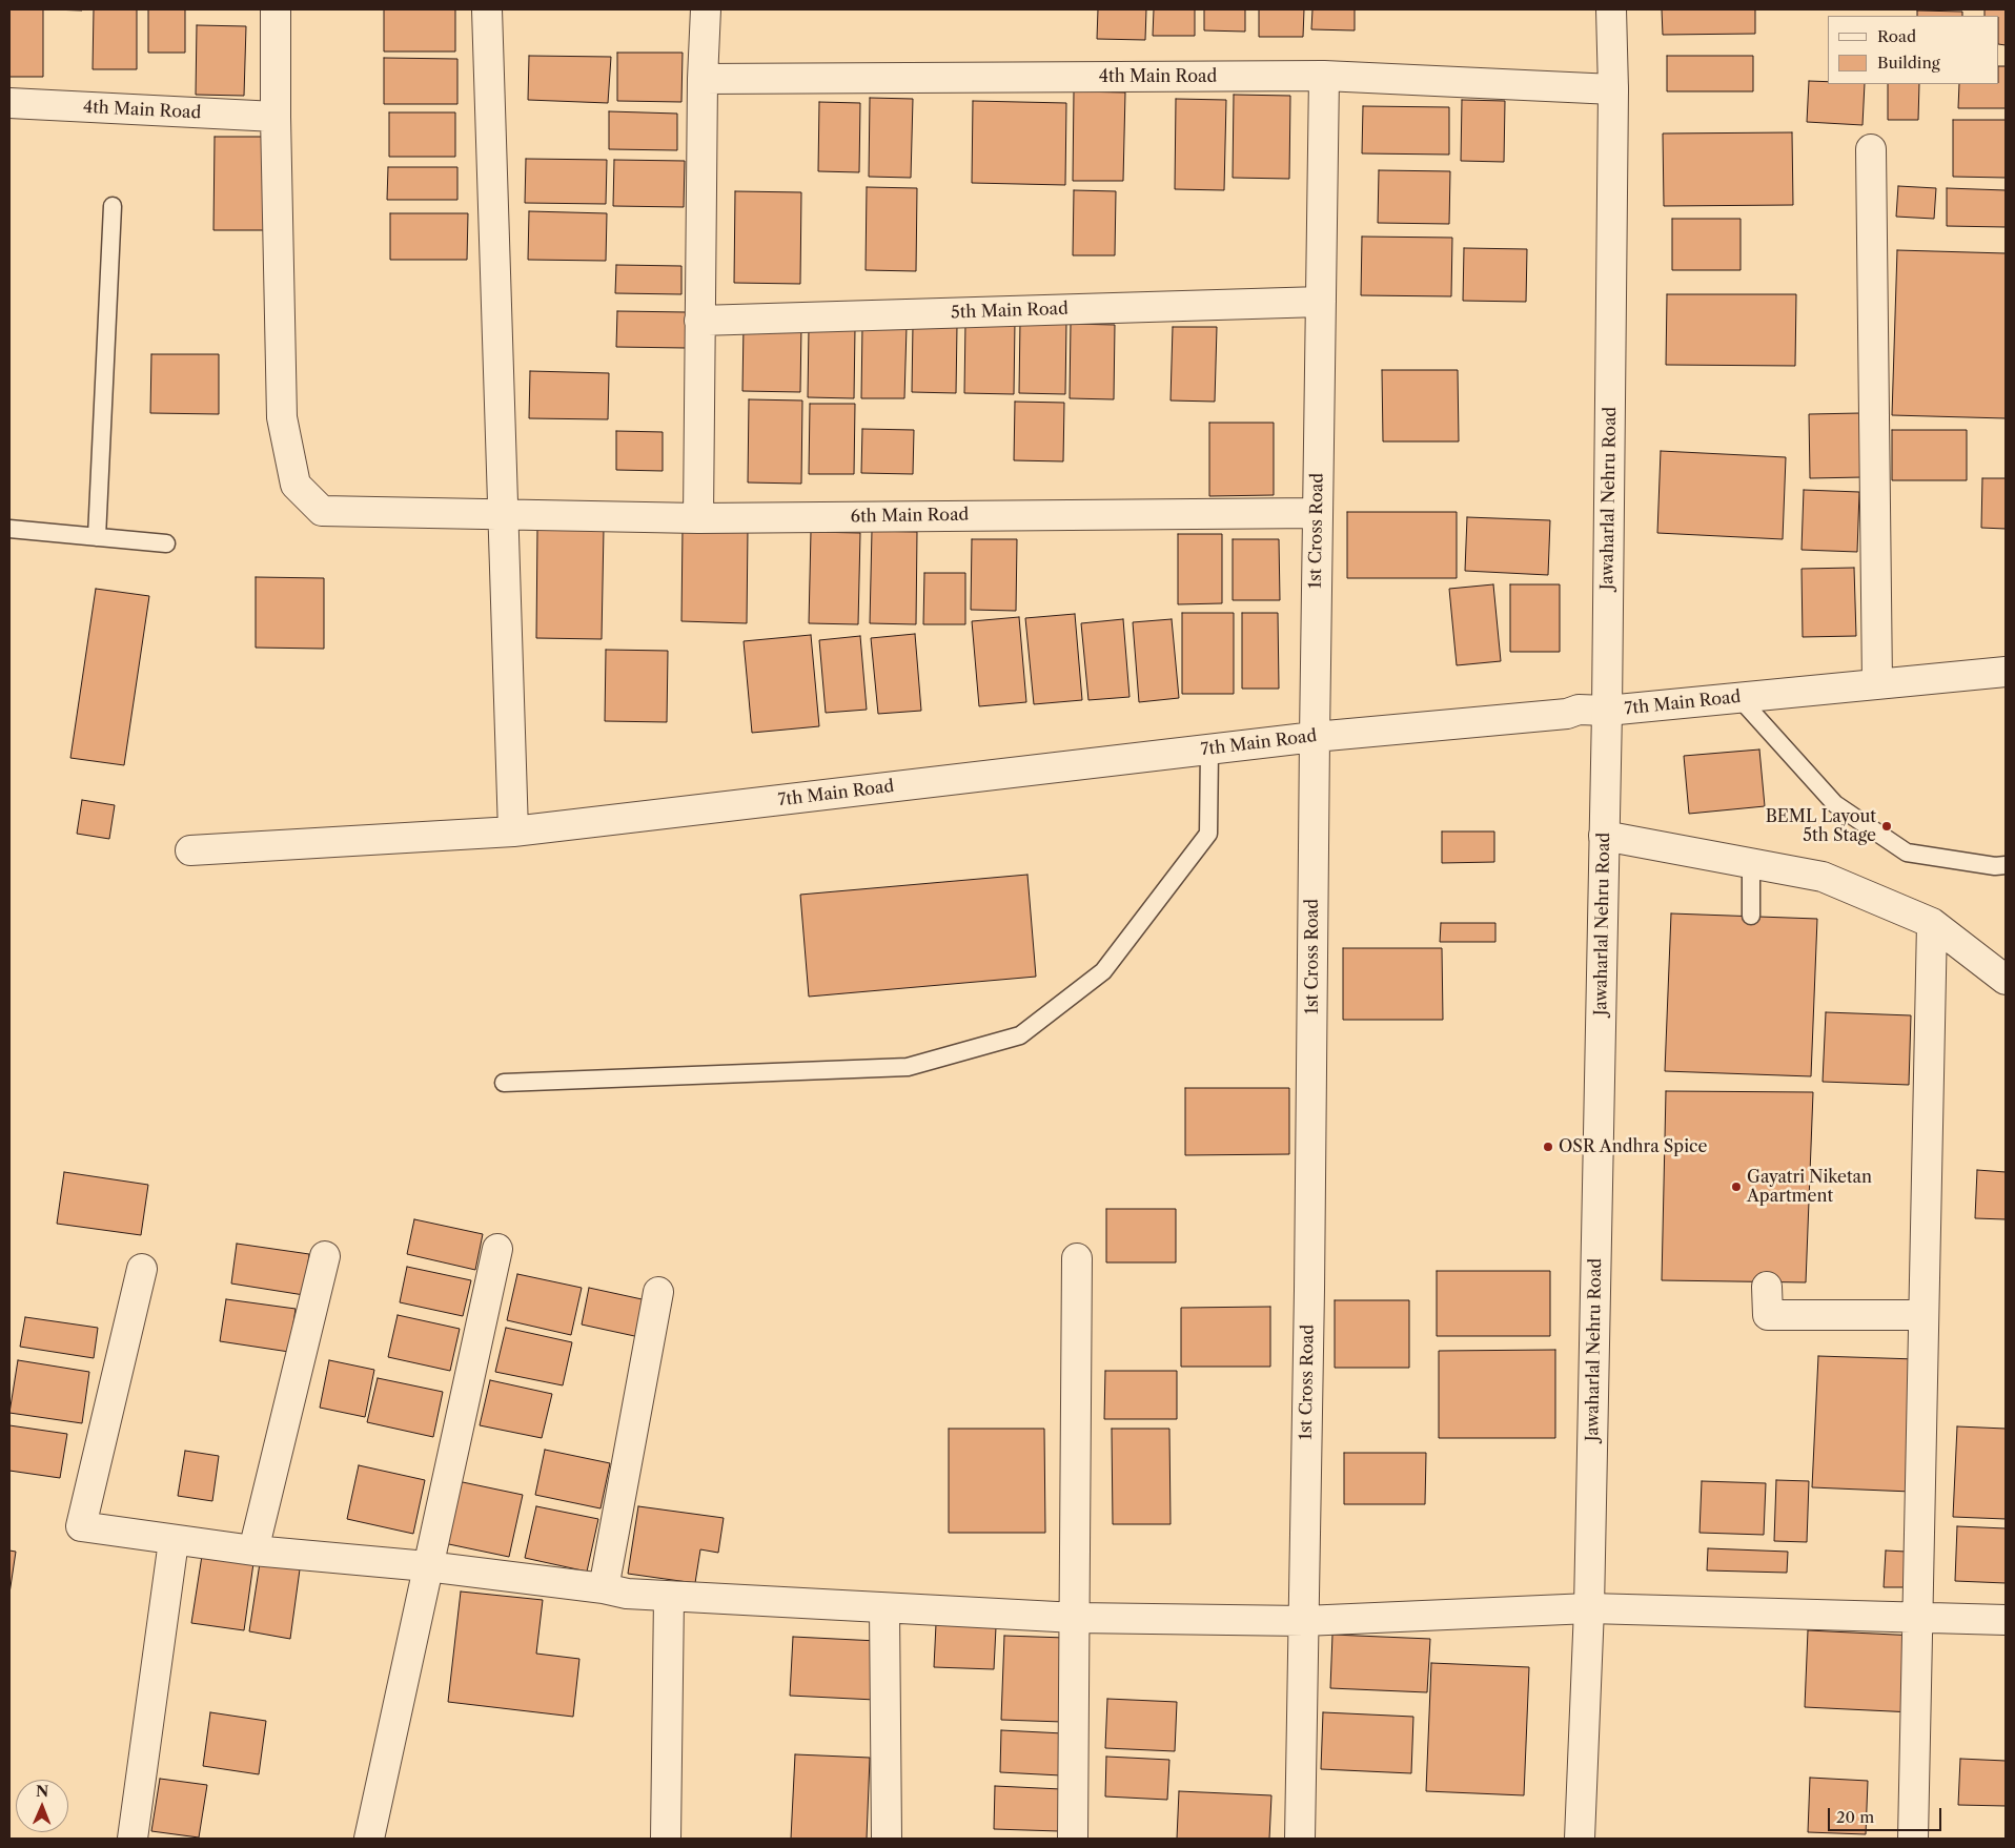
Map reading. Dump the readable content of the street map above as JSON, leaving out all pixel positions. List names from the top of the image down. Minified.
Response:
{"streets":{"street":["4th Main Road","5th Main Road","Jawaharlal Nehru Road","6th Main Road","1st Cross Road","7th Main Road"]},"crossings":[["4th Main Road","Jawaharlal Nehru Road"],["4th Main Road","6th Main Road"],["4th Main Road","1st Cross Road"],["5th Main Road","1st Cross Road"],["Jawaharlal Nehru Road","7th Main Road"],["6th Main Road","1st Cross Road"],["1st Cross Road","7th Main Road"]],"places":["BEML Layout 5th Stage","OSR Andhra Spice","Gayatri Niketan Apartment"],"legend":["Road","Building"],"scale_bar":"20 m","north":"top"}
